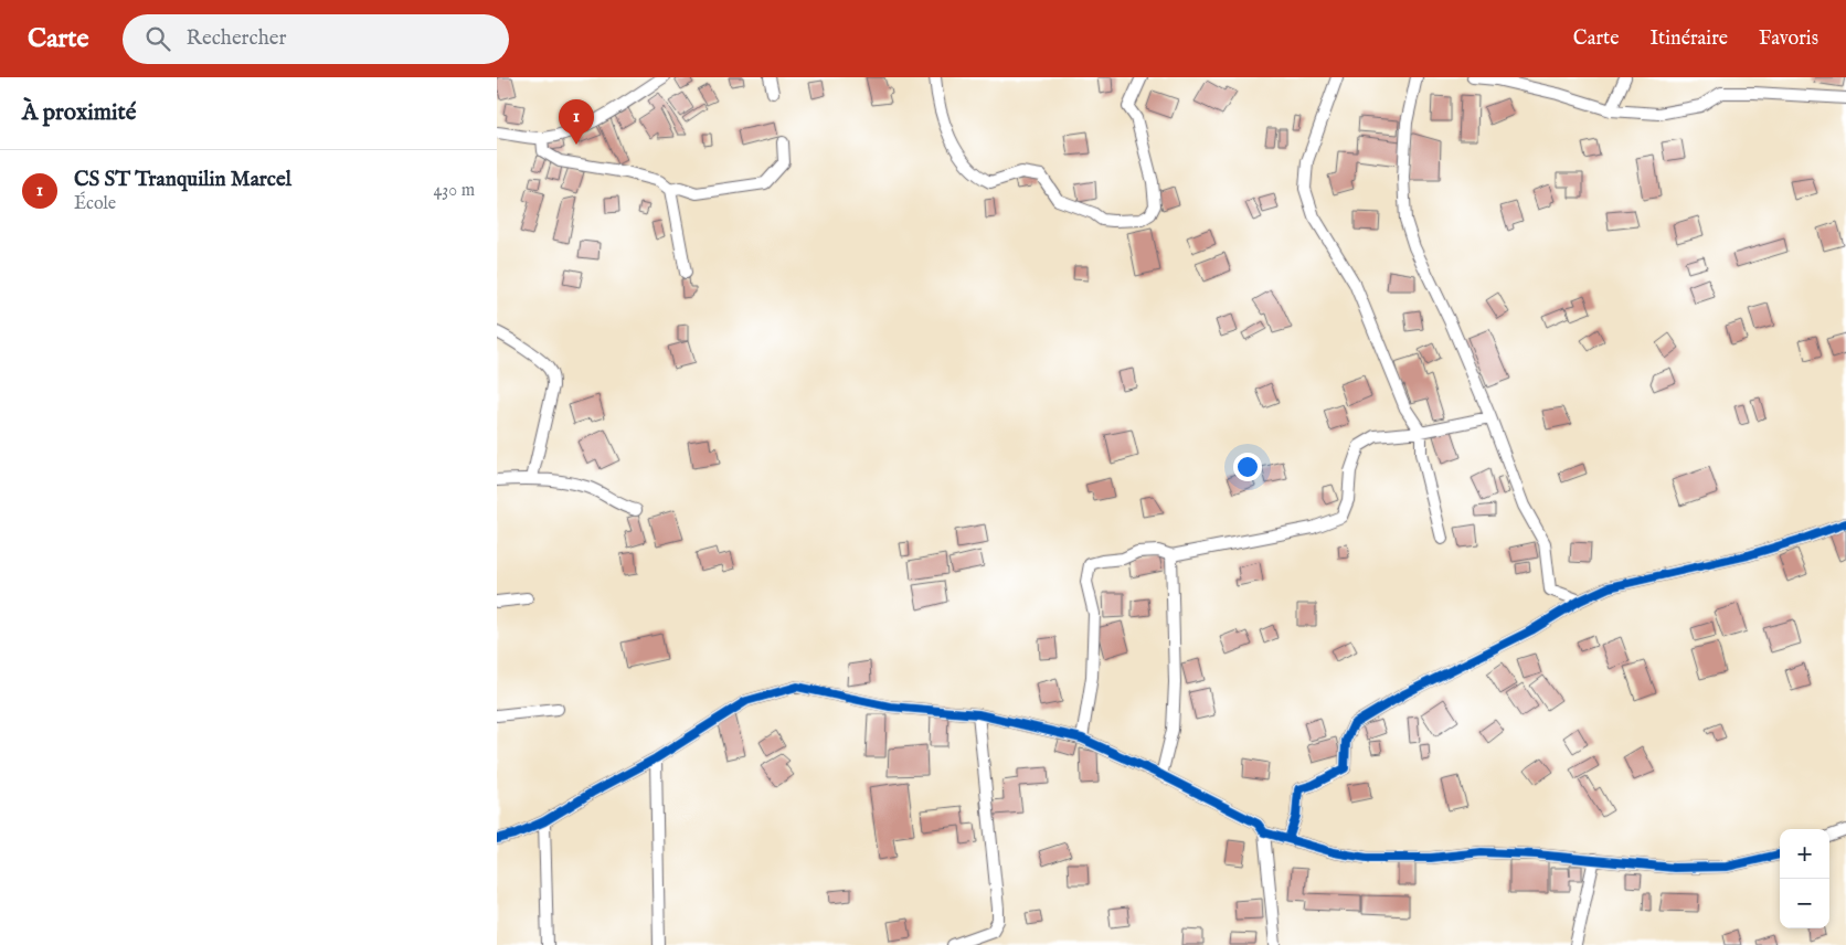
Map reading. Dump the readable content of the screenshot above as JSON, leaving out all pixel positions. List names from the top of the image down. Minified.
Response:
{"page":{"header":"Carte","search":"Rechercher","nav":["Carte","Itinéraire","Favoris"],"heading":"À proximité","pins":"1","list":[{"mark":"1","name":"CS ST Tranquilin Marcel","note":"École","value":"430 m"}],"map_buttons":["+","−"]}}
